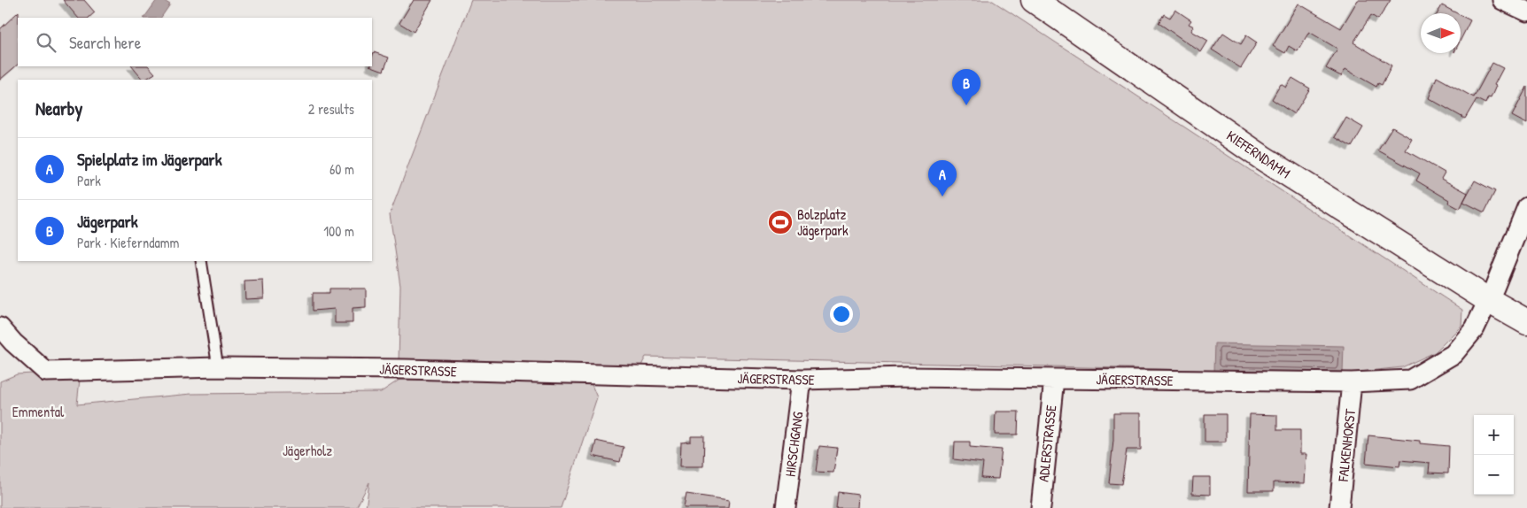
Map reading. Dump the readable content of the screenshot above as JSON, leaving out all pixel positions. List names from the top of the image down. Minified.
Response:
{"streets":{"street":["KIEFERNDAMM","JÄGERSTRASSE","ADLERSTRASSE","HIRSCHGANG","FALKENHORST"]},"crossings":[["KIEFERNDAMM","JÄGERSTRASSE"],["JÄGERSTRASSE","ADLERSTRASSE"],["JÄGERSTRASSE","HIRSCHGANG"],["JÄGERSTRASSE","FALKENHORST"]],"parks":["Emmental","Jägerholz"],"places":{"sports":["Bolzplatz Jägerpark"]},"north":"right","page":{"search":"Search here","pins":["B","A"],"heading":["Nearby","2 results"],"list":[{"mark":"A","name":"Spielplatz im Jägerpark","note":"Park","value":"60 m"},{"mark":"B","name":"Jägerpark","note":"Park · Kieferndamm","value":"100 m"}],"map_buttons":["+","−"]}}
